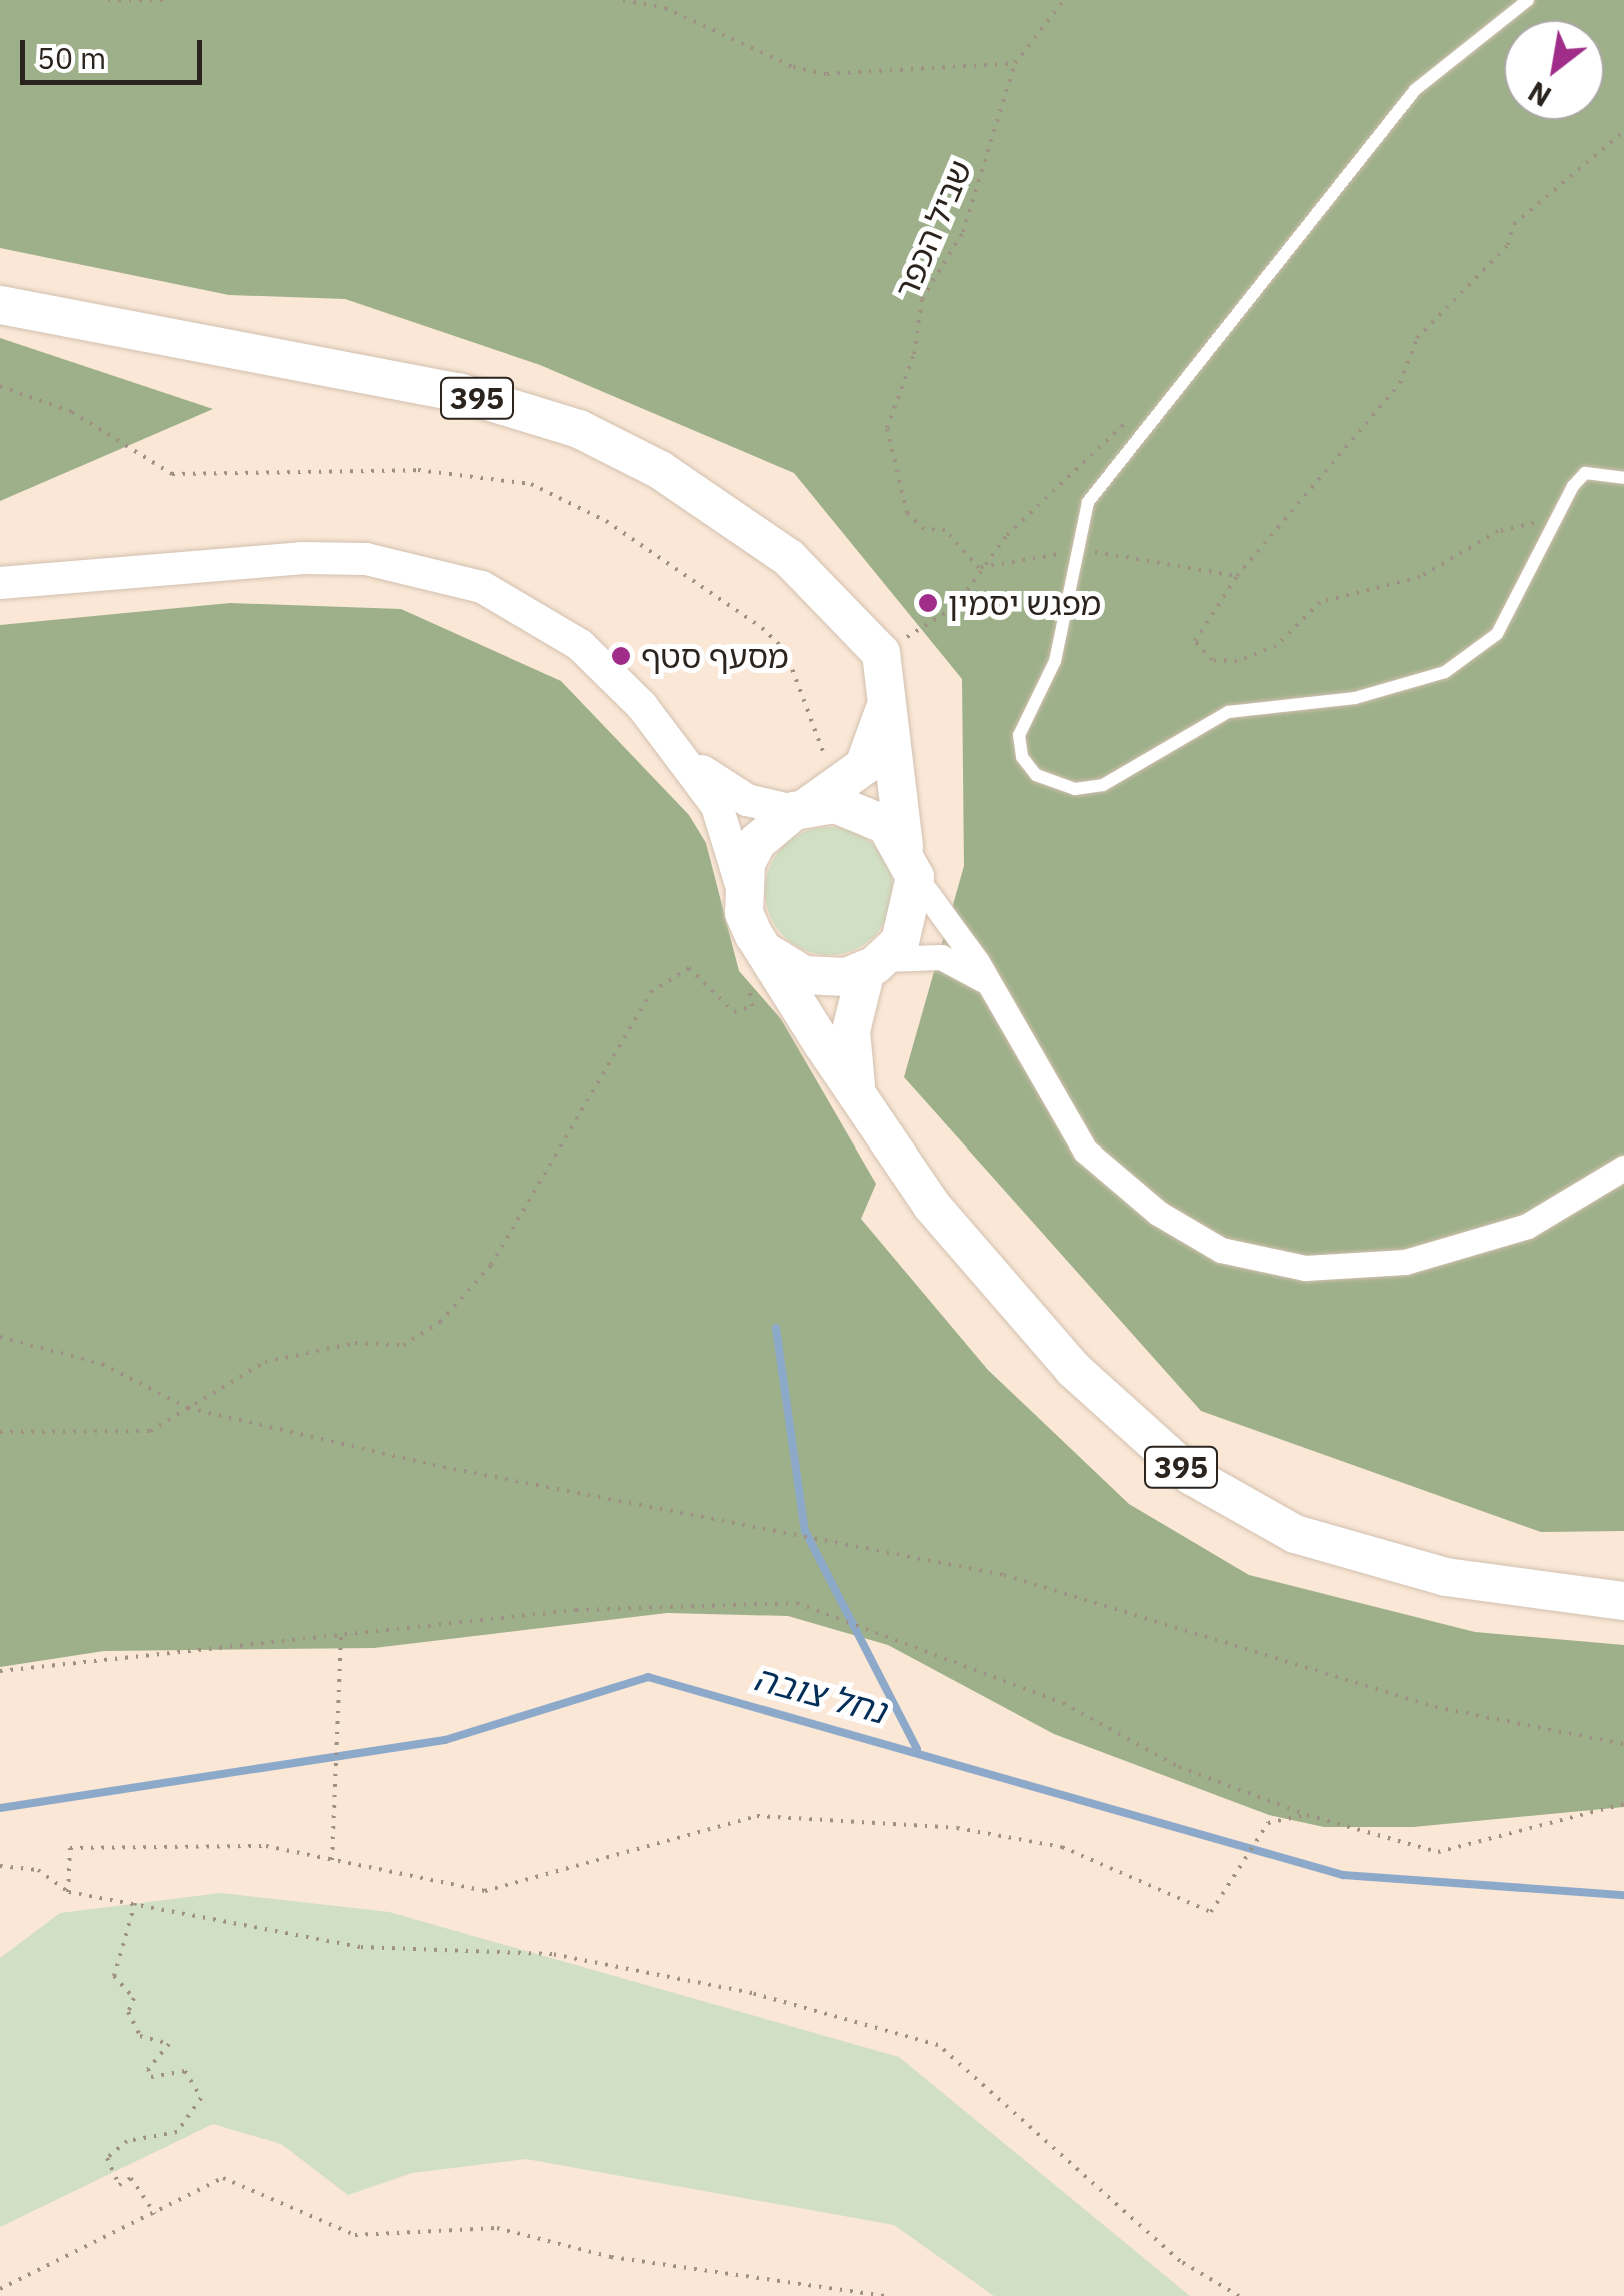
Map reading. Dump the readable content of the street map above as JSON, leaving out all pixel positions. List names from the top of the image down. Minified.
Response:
{"streets":{"main road":["395"],"path":["שביל הכפר"]},"water":["נחל צובה"],"places":["מפגש יסמין","מסעף סטף"],"scale_bar":"50 m","north":"bottom left"}
